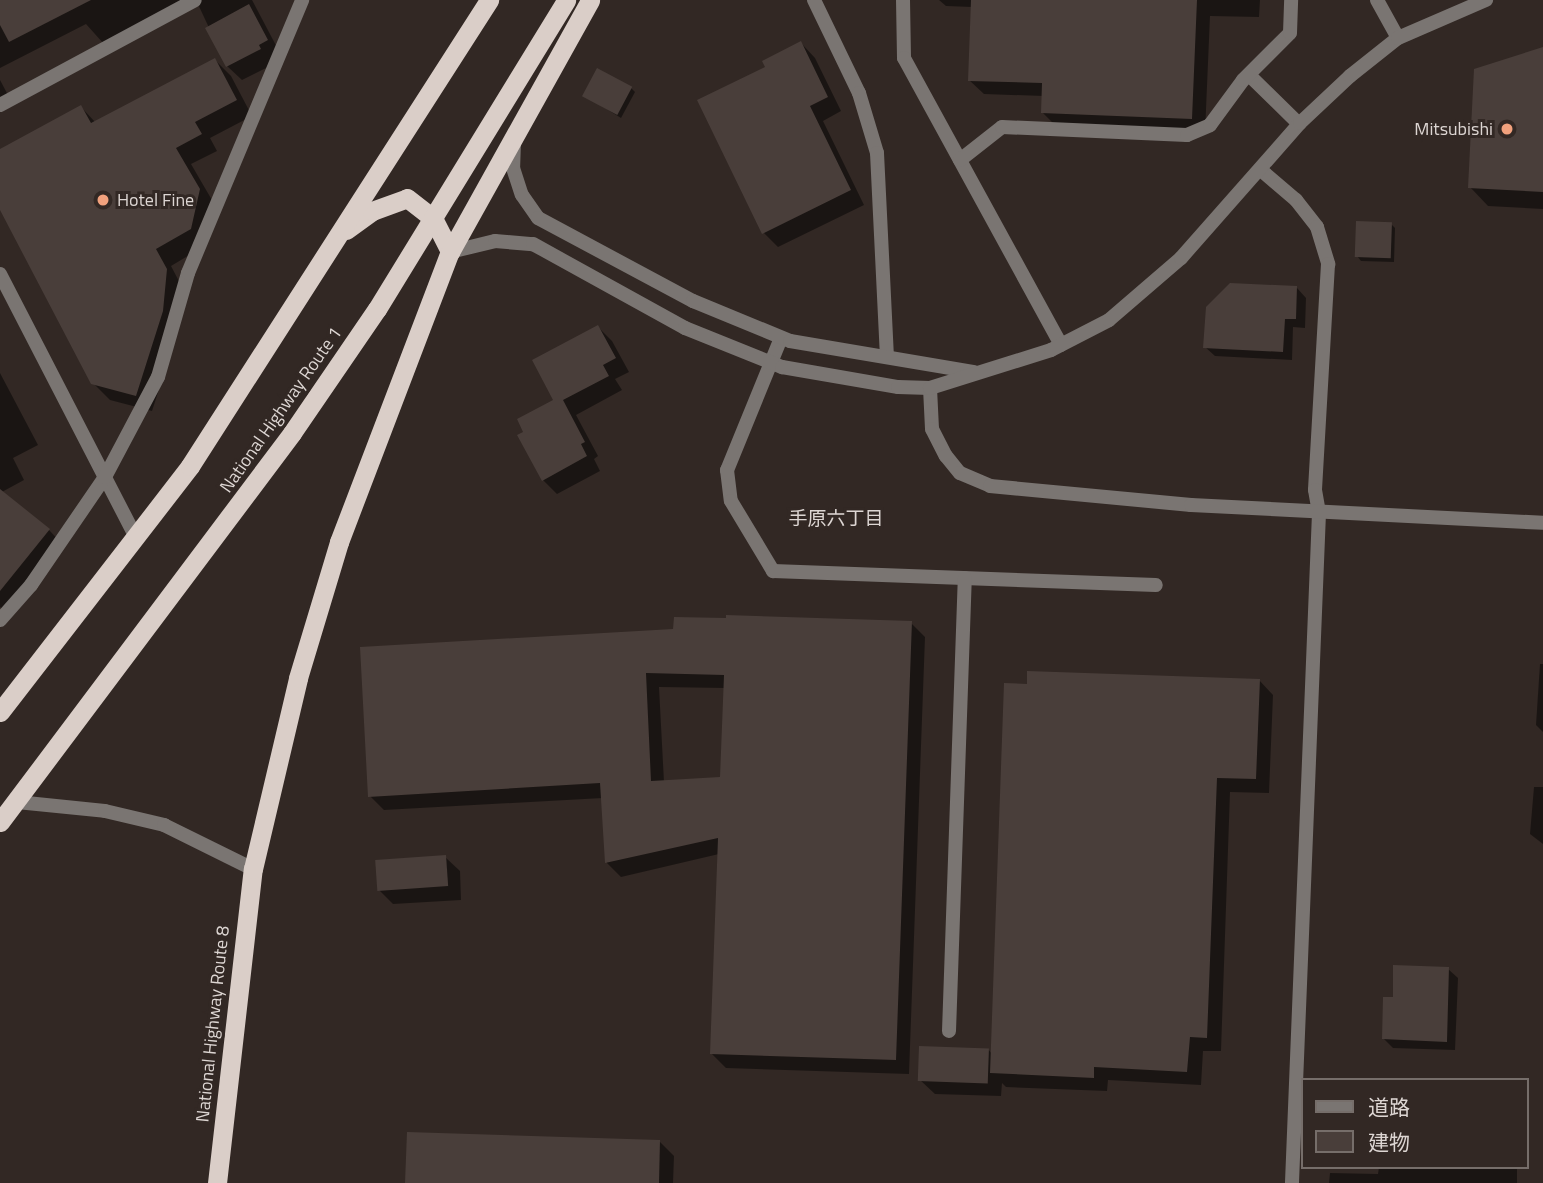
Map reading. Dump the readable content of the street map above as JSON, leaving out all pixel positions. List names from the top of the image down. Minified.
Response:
{"streets":{"highway":["National Highway Route 1","National Highway Route 8"]},"districts":["手原六丁目"],"places":["Mitsubishi","Hotel Fine"],"legend":["道路","建物"]}
